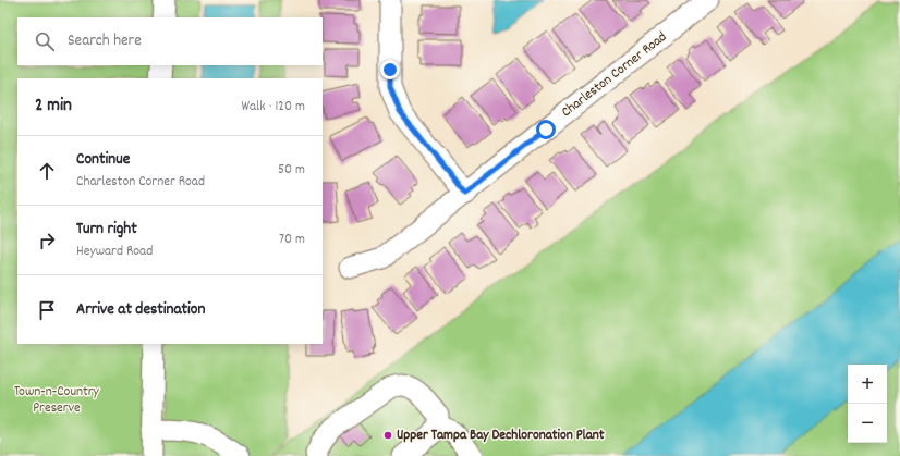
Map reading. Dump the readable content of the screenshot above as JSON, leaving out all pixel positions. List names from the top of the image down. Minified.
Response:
{"streets":{"street":["Charleston Corner Road"]},"parks":["Town-n-Country Preserve"],"places":["Upper Tampa Bay Dechloronation Plant"],"page":{"search":"Search here","heading":["2 min","Walk · 120 m"],"list":[["Continue","Charleston Corner Road","50 m"],["Turn right","Heyward Road","70 m"],"Arrive at destination"],"map_buttons":["+","−"]}}
